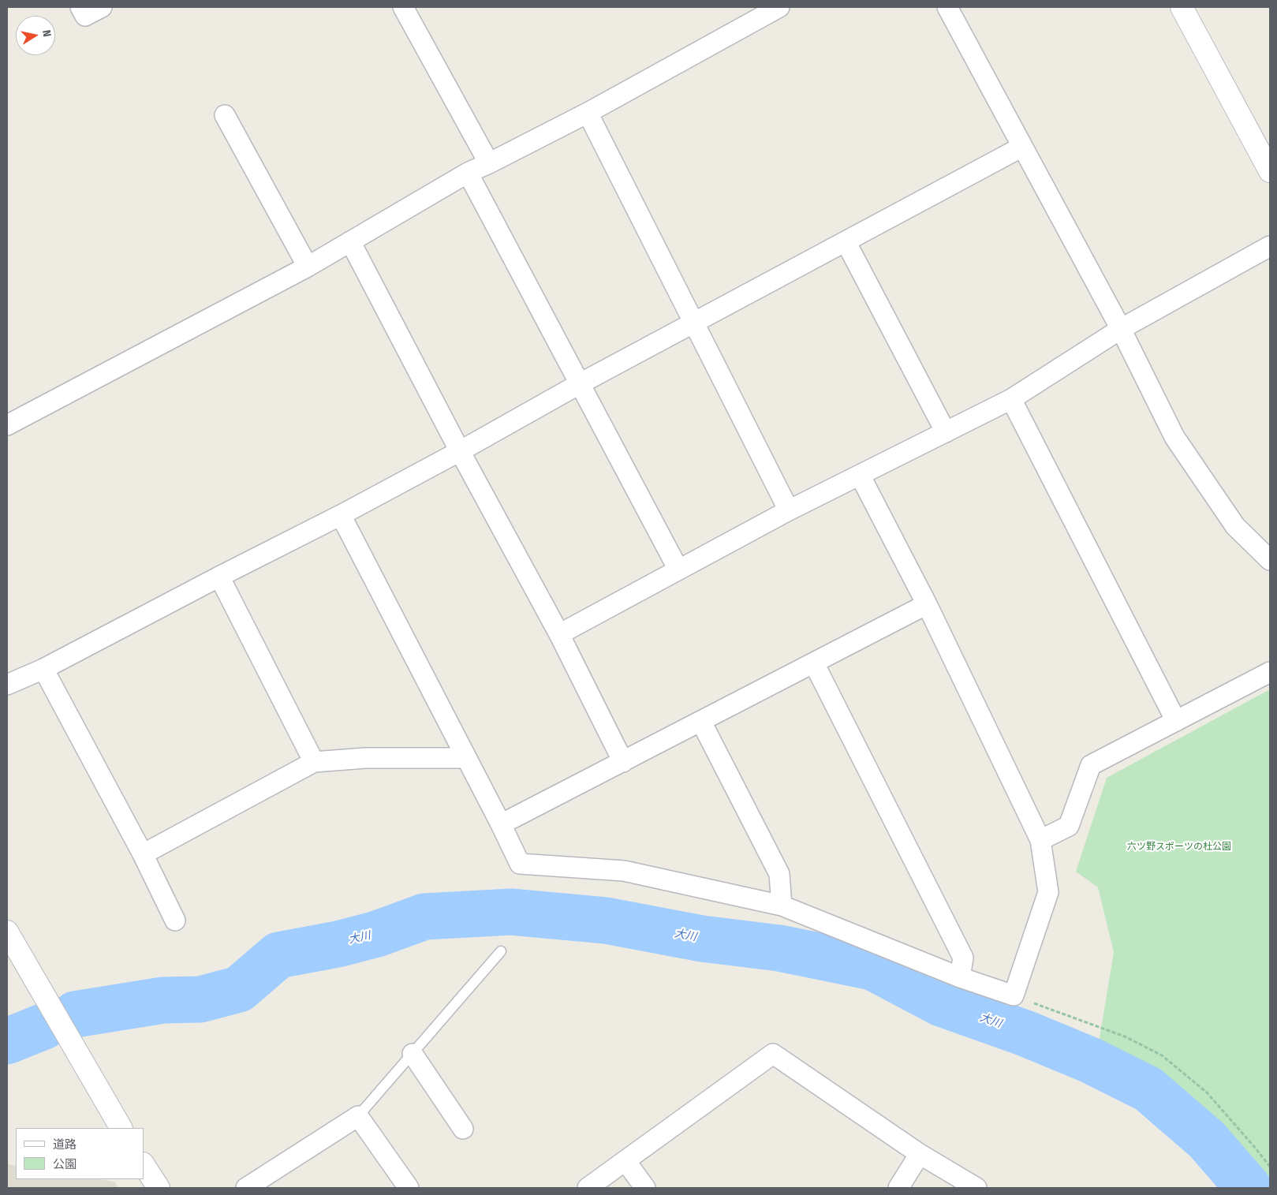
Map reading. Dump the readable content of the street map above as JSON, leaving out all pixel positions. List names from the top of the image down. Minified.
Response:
{"water":["大川"],"parks":["六ツ野スポーツの杜公園"],"legend":["道路","公園"],"north":"right"}
